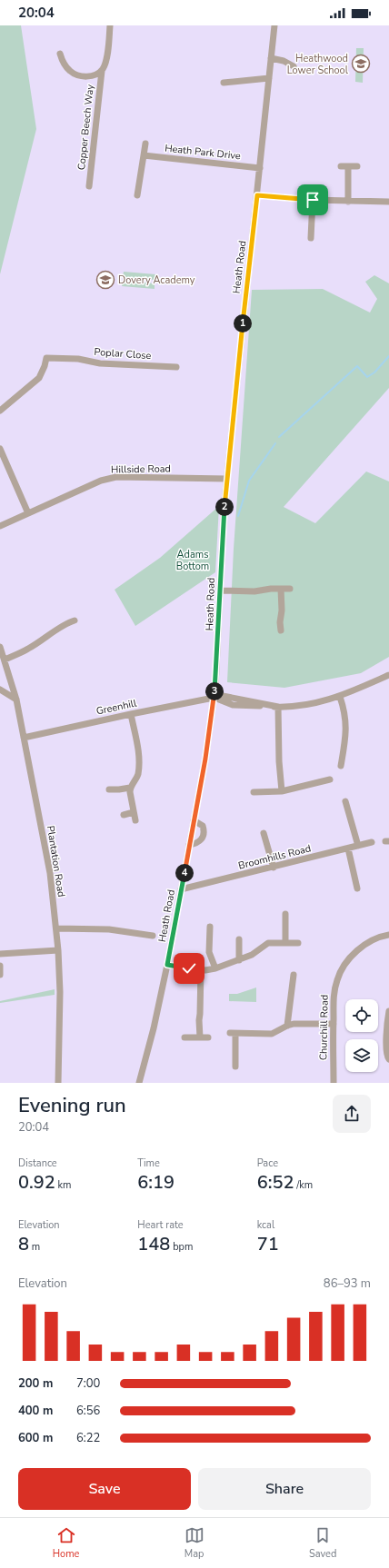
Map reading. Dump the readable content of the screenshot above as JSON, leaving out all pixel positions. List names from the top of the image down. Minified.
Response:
{"streets":{"street":["Copper Beech Way","Heath Park Drive","Heath Road","Poplar Close","Hillside Road","Greenhill","Broomhills Road","Plantation Road","Churchill Road"]},"crossings":[["Heath Park Drive","Heath Road"],["Heath Road","Hillside Road"],["Heath Road","Greenhill"],["Heath Road","Broomhills Road"],["Greenhill","Plantation Road"]],"parks":["Adams Bottom"],"places":{"school or university":["Heathwood Lower School","Dovery Academy"]},"page":{"status":"20:04","pins":["1","2","3","4"],"heading":["Evening run","20:04"],"stats":[["Distance","0.92 km"],["Time","6:19"],["Pace","6:52 /km"],["Elevation","8 m"],["Heart rate","148 bpm"],["kcal","71"]],"chart":["Elevation","86–93 m"],"list":[{"name":"200 m","note":"7:00"},{"name":"400 m","note":"6:56"},{"name":"600 m","note":"6:22"}],"buttons":["Save","Share"],"tabs":["Home","Map","Saved"]}}
